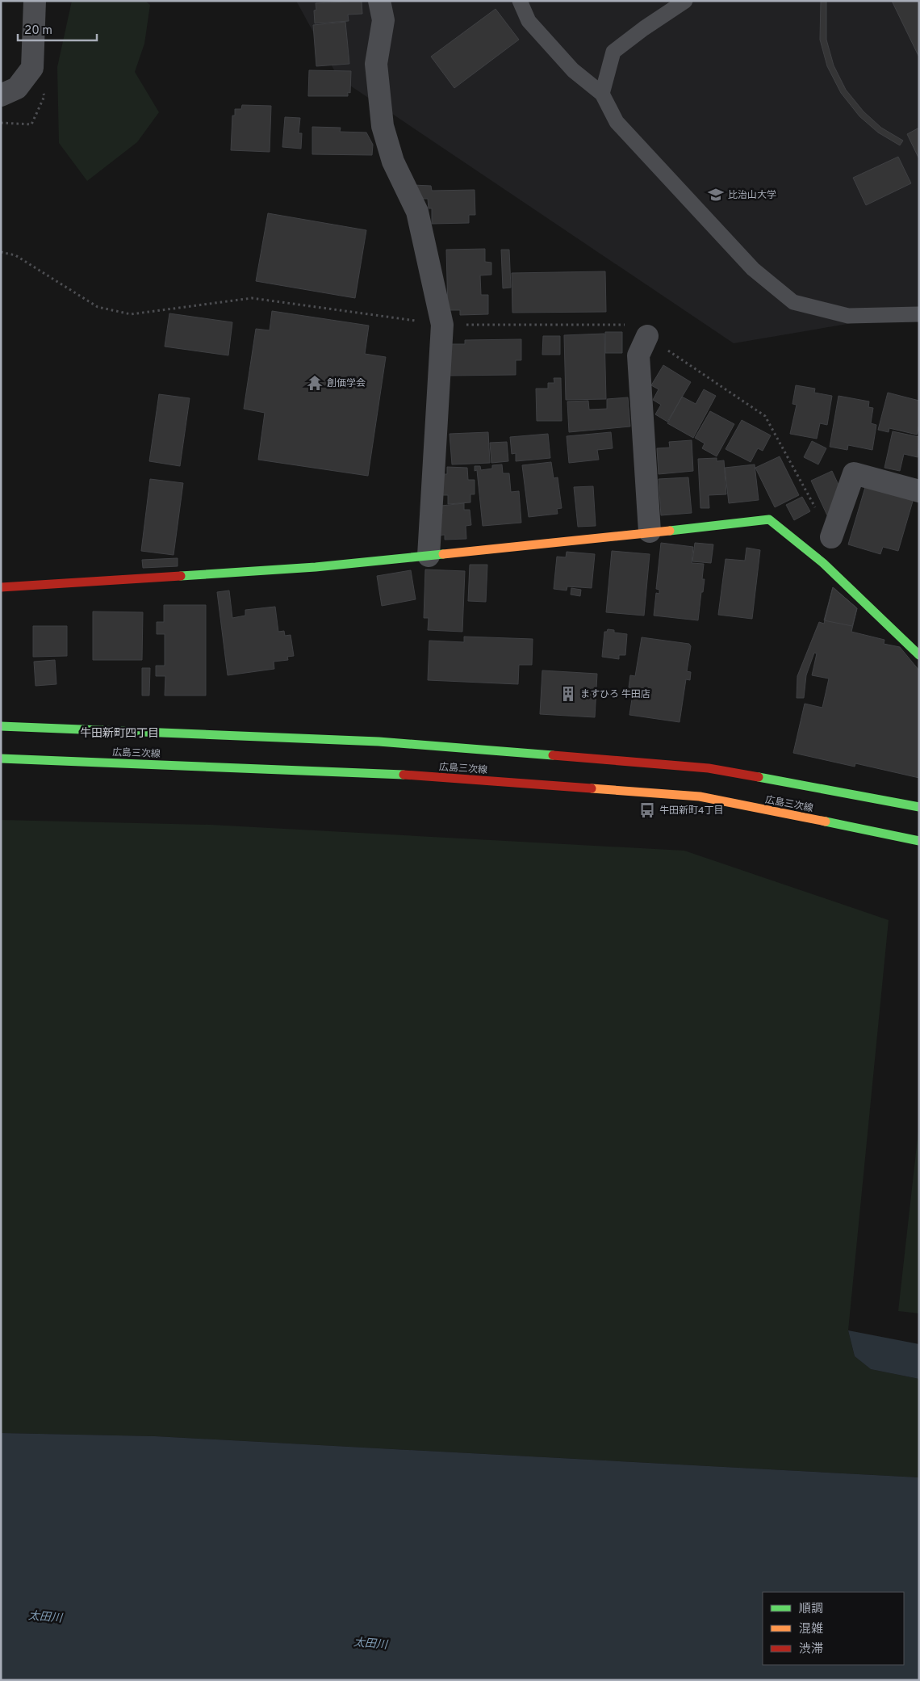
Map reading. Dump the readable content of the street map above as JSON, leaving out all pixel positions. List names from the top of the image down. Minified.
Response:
{"streets":{"main road":["広島三次線"]},"districts":["牛田新町四丁目"],"water":["太田川"],"places":{"school or university":["比治山大学"],"temple":["創価学会"],"building":["ますひろ 牛田店"],"bus stop":["牛田新町4丁目"]},"legend":["順調","混雑","渋滞"],"scale_bar":"20 m"}
